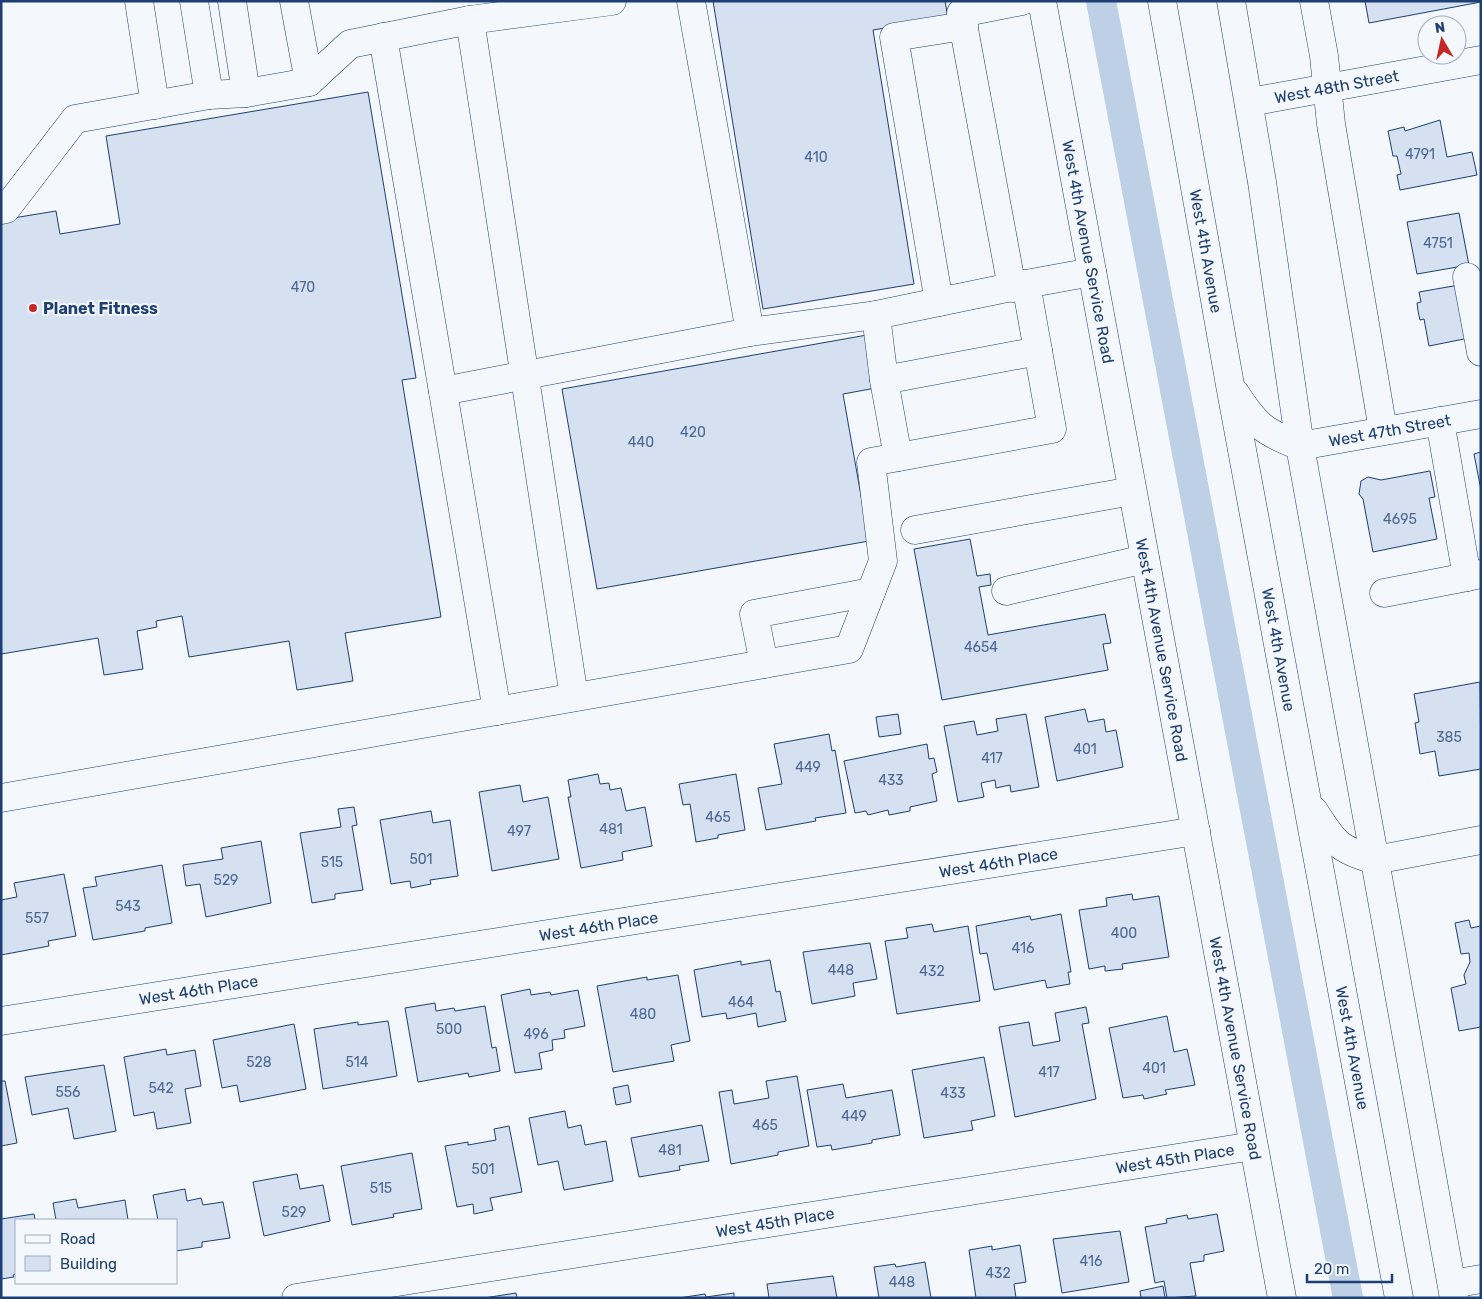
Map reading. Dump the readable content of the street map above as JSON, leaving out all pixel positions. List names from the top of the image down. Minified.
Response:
{"streets":{"street":["West 48th Street","West 4th Avenue Service Road","West 4th Avenue","West 47th Street","West 46th Place","West 45th Place"]},"crossings":[["West 4th Avenue Service Road","West 46th Place"],["West 4th Avenue Service Road","West 45th Place"]],"places":["Planet Fitness"],"house_numbers":["4791","410","4751","470","420","440","4695","4654","385","401","417","449","433","465","481","497","501","515","529","543","557","400","416","448","432","464","480","500","496","528","514","401","417","542","556","433","449","465","481","501","515","529","416","432","448"],"legend":["Road","Building"],"scale_bar":"20 m","north":"top"}
